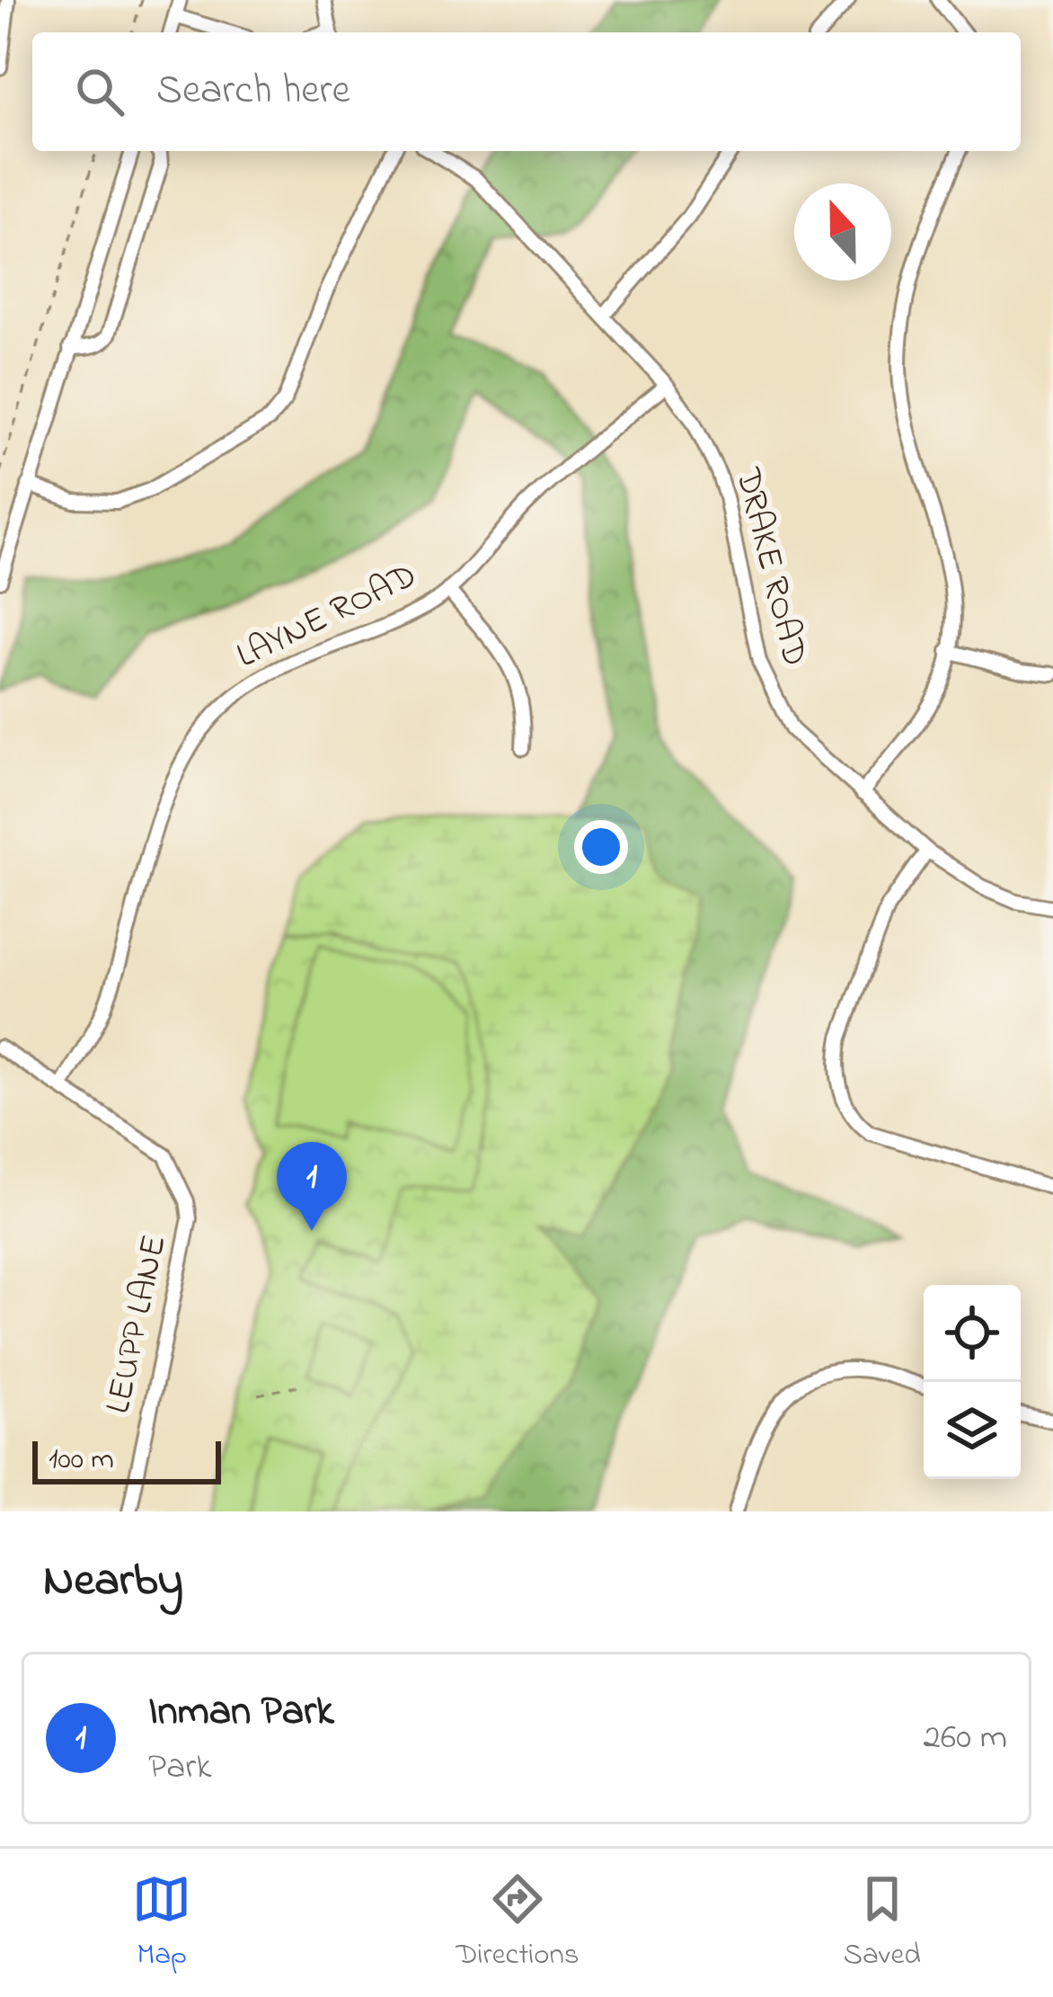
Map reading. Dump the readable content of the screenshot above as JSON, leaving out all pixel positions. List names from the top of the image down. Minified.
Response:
{"streets":{"street":["DRAKE ROAD","LAYNE ROAD","LEUPP LANE"]},"crossings":[["DRAKE ROAD","LAYNE ROAD"],["LAYNE ROAD","LEUPP LANE"]],"scale_bar":"100 m","north":"top","page":{"search":"Search here","pins":"1","scale":"100 m","heading":"Nearby","list":[{"mark":"1","name":"Inman Park","note":"Park","value":"260 m"}],"nav":["Map","Directions","Saved"]}}
